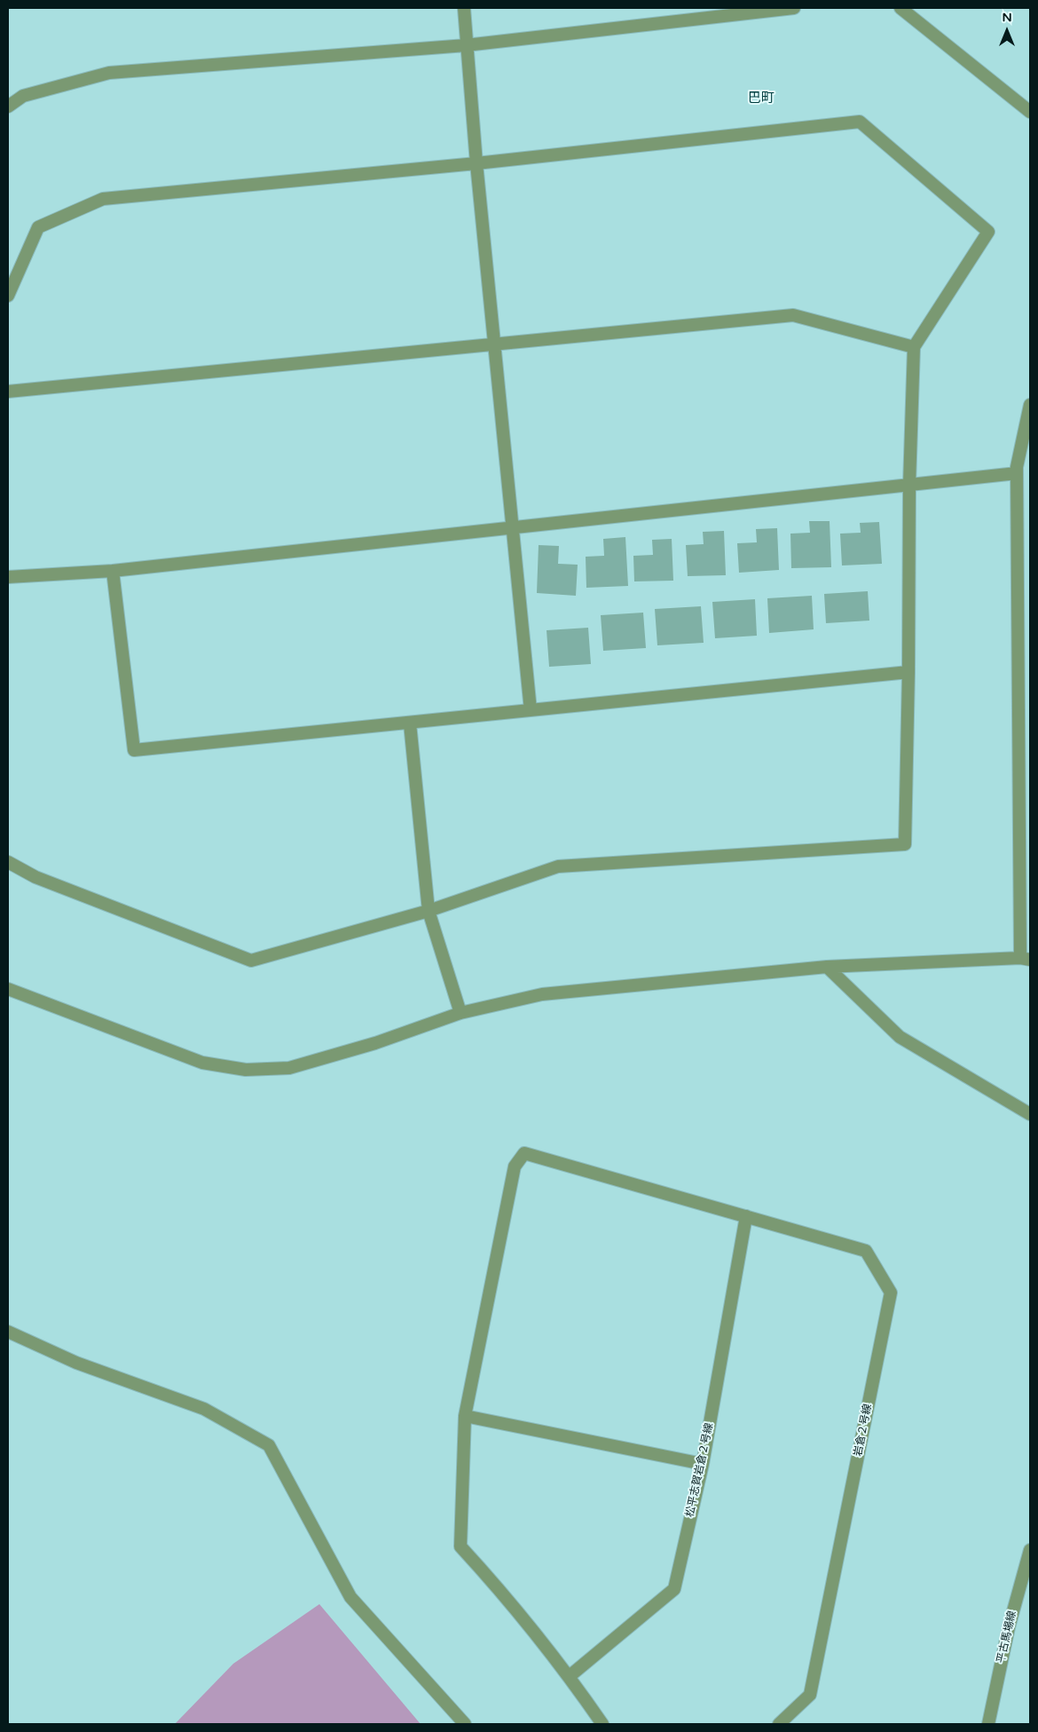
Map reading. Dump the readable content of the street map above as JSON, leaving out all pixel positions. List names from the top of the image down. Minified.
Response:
{"streets":{"street":["岩倉２号線","松平志賀岩倉２号線","平古馬場線"]},"crossings":[["岩倉２号線","松平志賀岩倉２号線"]],"districts":["巴町"],"north":"top"}
